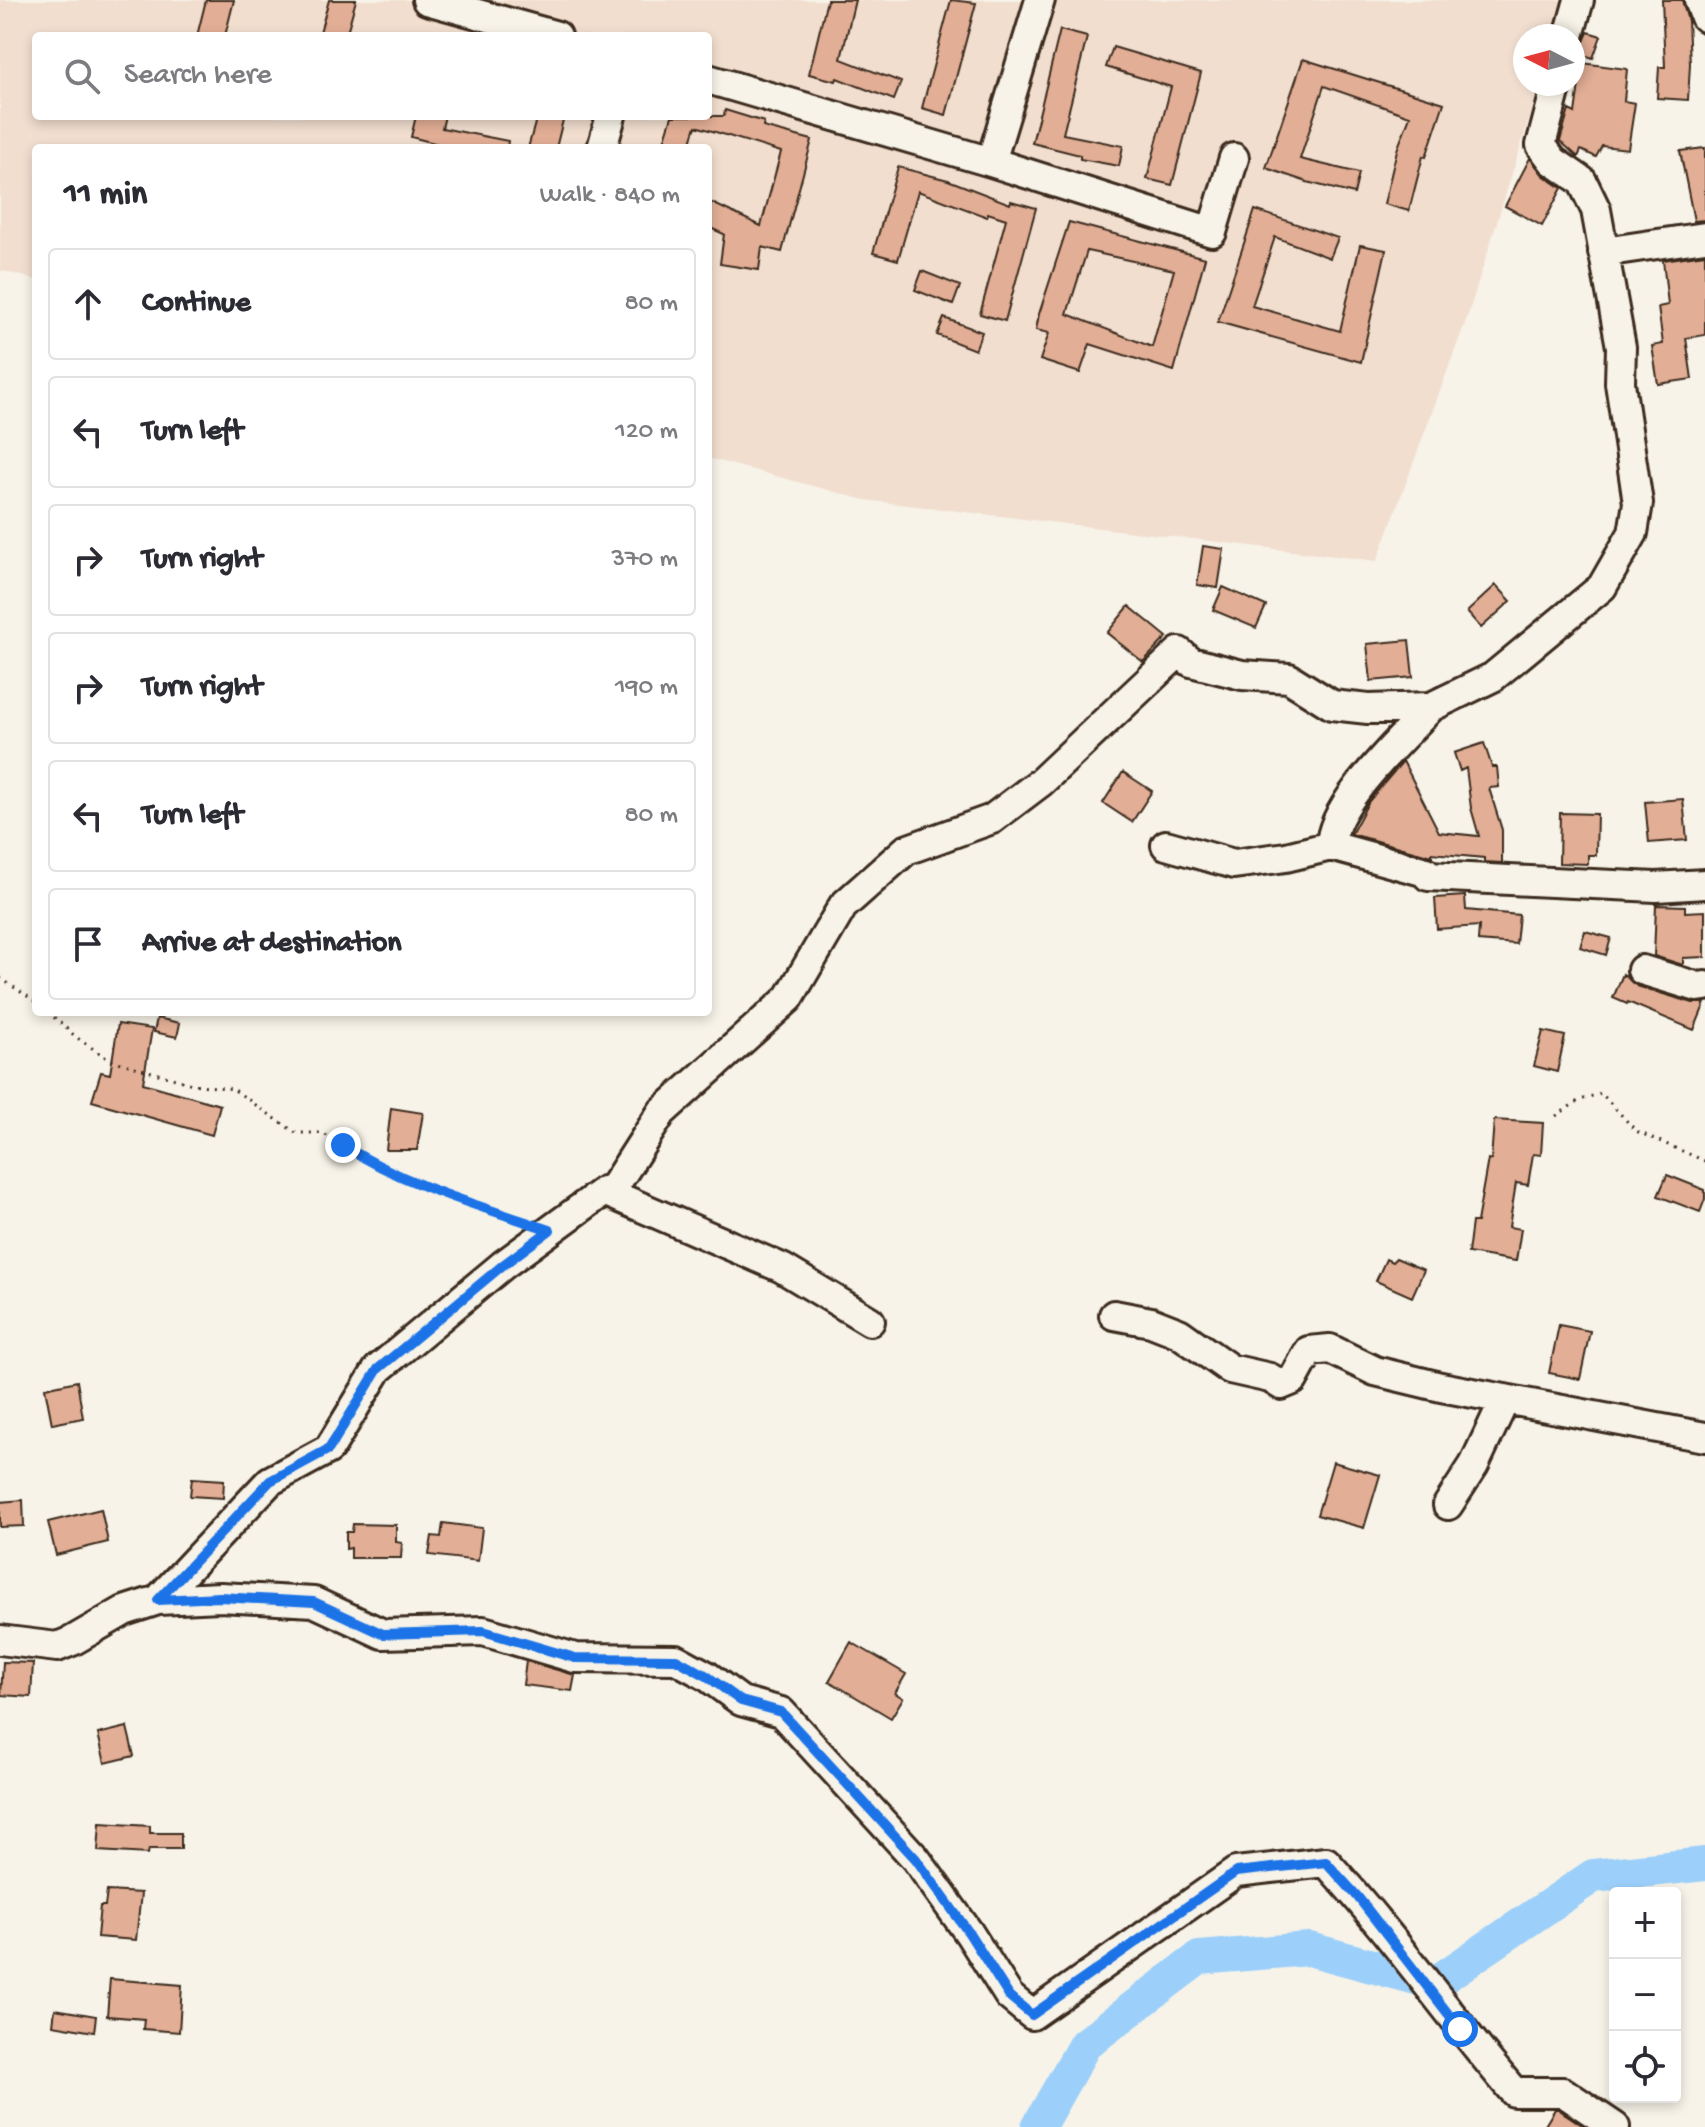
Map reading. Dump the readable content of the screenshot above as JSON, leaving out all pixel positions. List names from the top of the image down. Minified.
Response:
{"north":"left","page":{"search":"Search here","heading":["11 min","Walk · 840 m"],"list":[["Continue","80 m"],["Turn left","120 m"],["Turn right","370 m"],["Turn right","190 m"],["Turn left","80 m"],"Arrive at destination"],"map_buttons":["+","−"]}}
